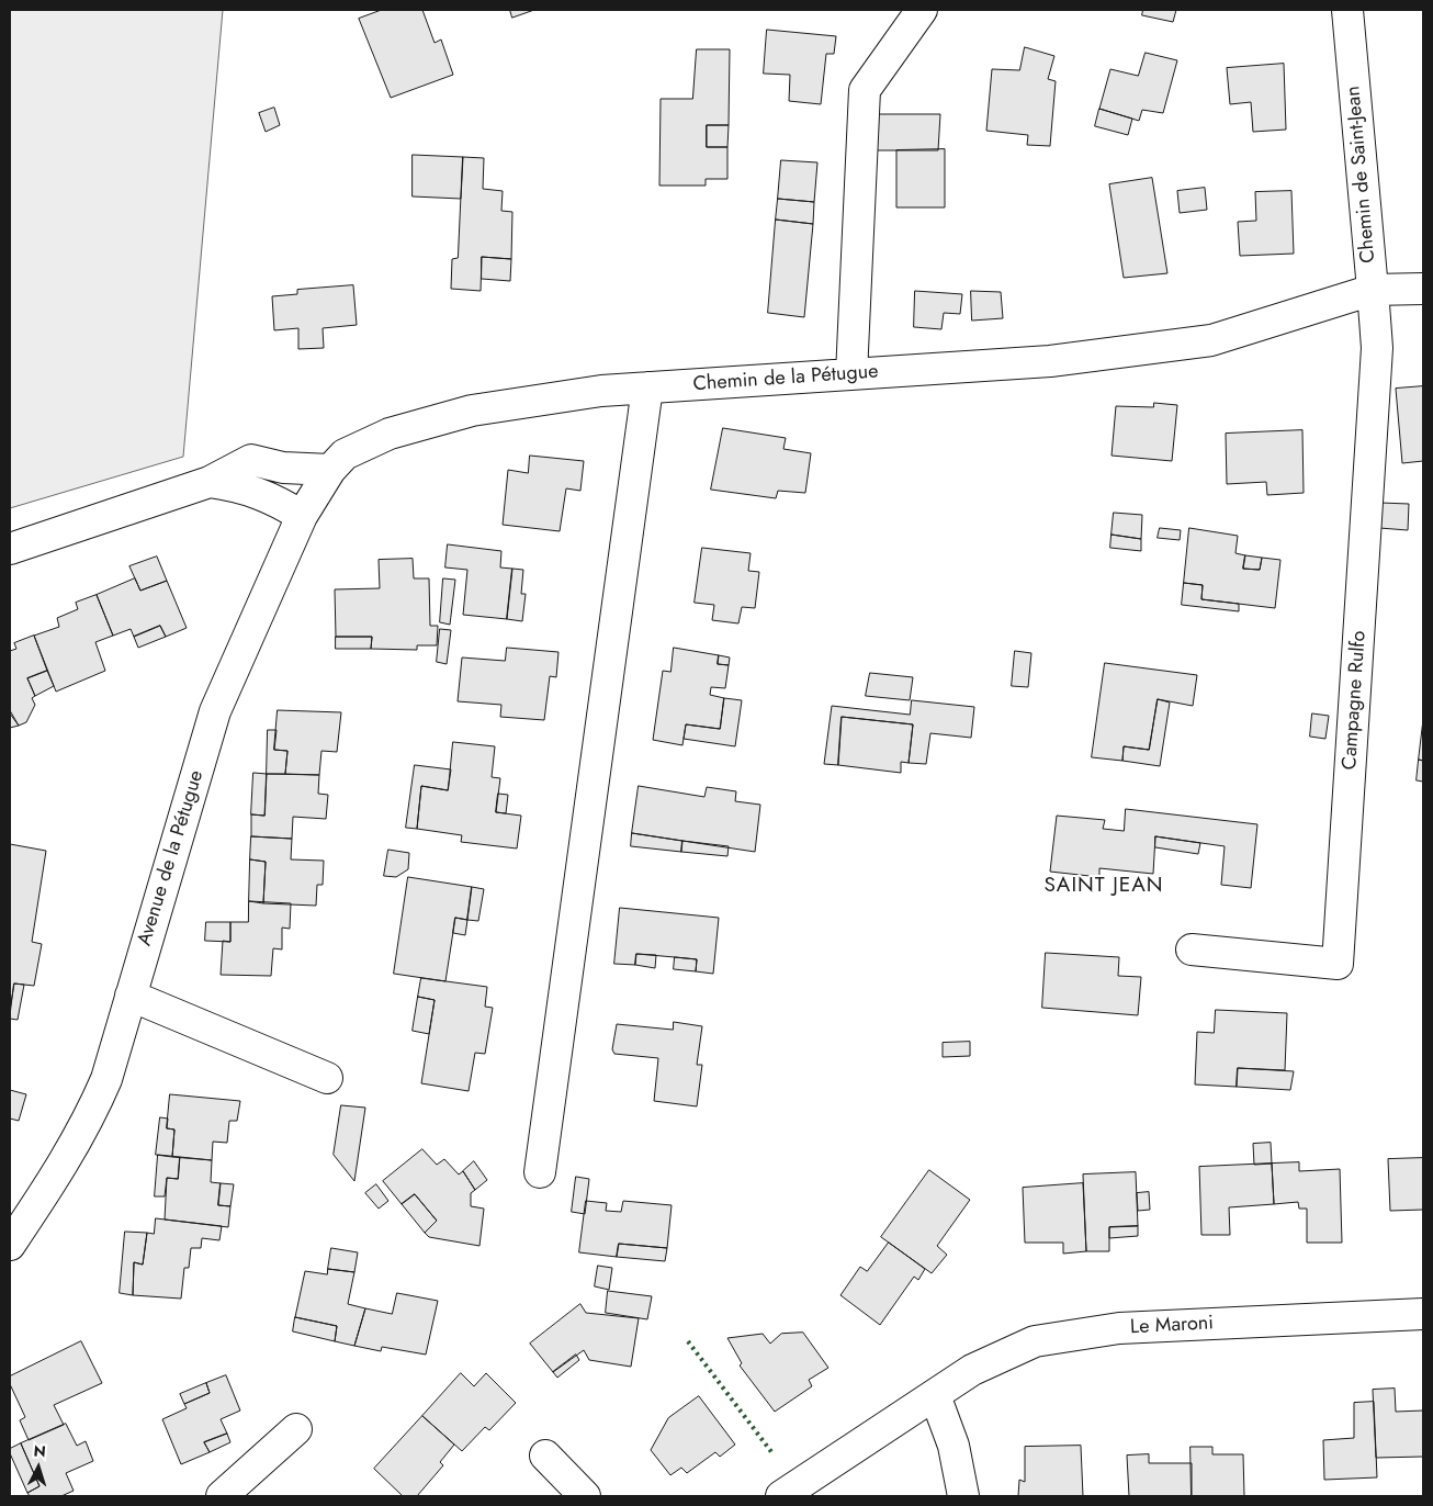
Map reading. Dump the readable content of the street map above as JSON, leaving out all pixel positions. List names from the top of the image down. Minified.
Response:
{"streets":{"street":["Chemin de Saint-Jean","Chemin de la Pétugue","Campagne Rulfo","Avenue de la Pétugue","Le Maroni"]},"crossings":[["Chemin de Saint-Jean","Chemin de la Pétugue"],["Chemin de Saint-Jean","Campagne Rulfo"],["Chemin de la Pétugue","Campagne Rulfo"],["Chemin de la Pétugue","Avenue de la Pétugue"]],"districts":["SAINT JEAN"],"north":"top"}
